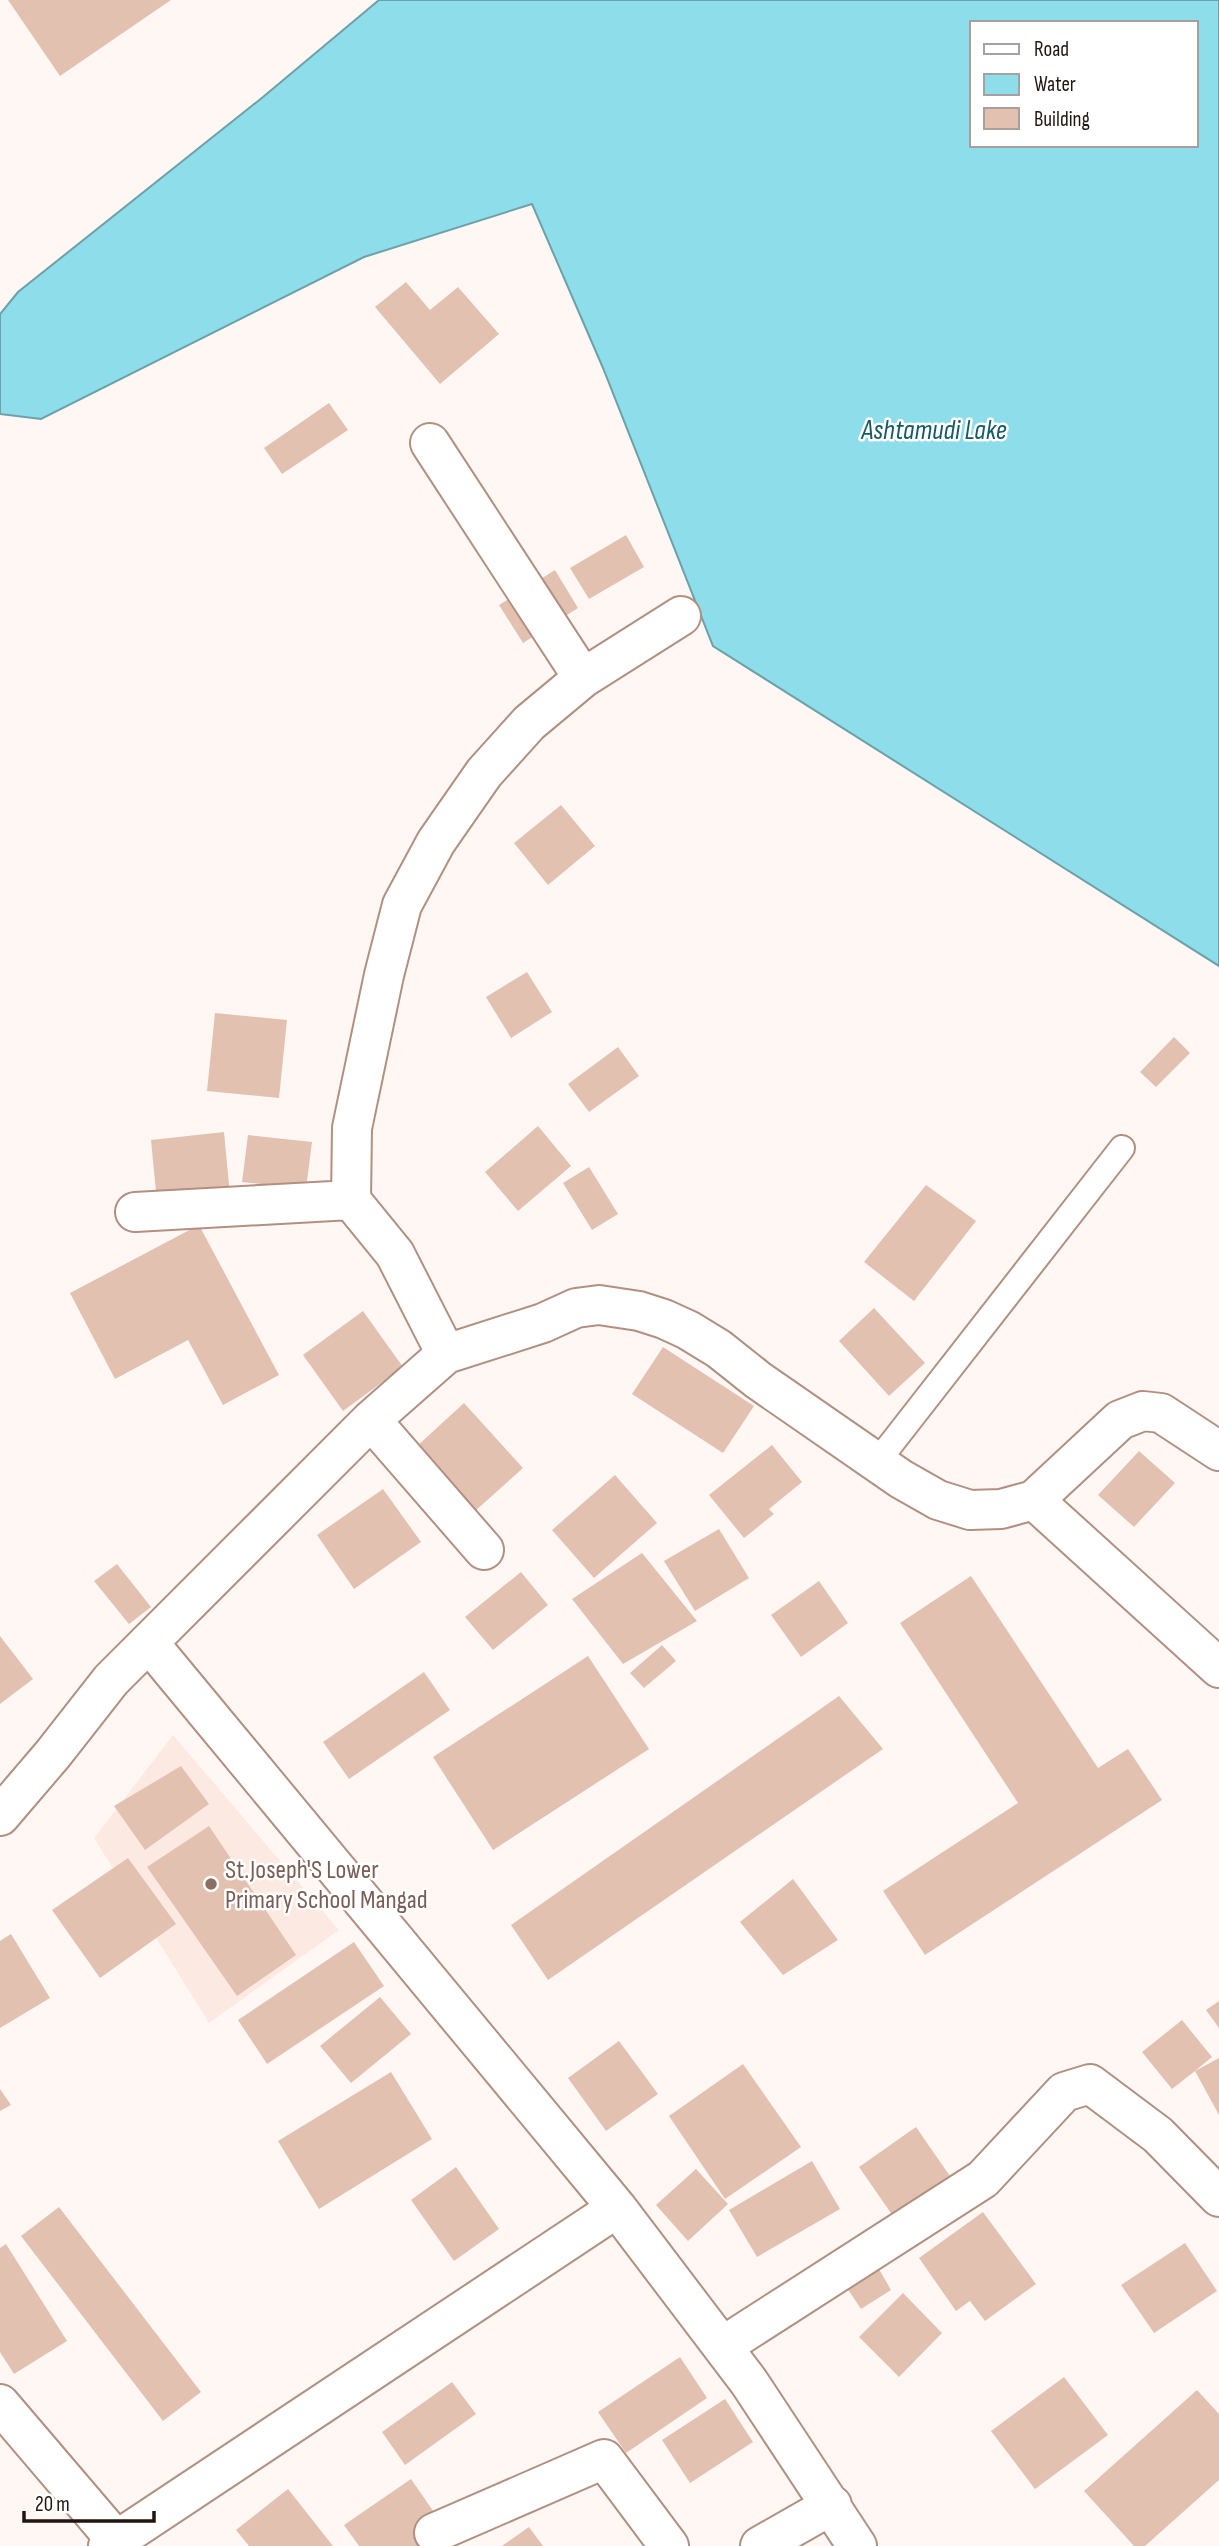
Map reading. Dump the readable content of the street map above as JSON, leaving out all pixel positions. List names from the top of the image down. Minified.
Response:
{"water":["Ashtamudi Lake"],"places":["St.Joseph'S Lower Primary School Mangad"],"legend":["Road","Water","Building"],"scale_bar":"20 m"}
